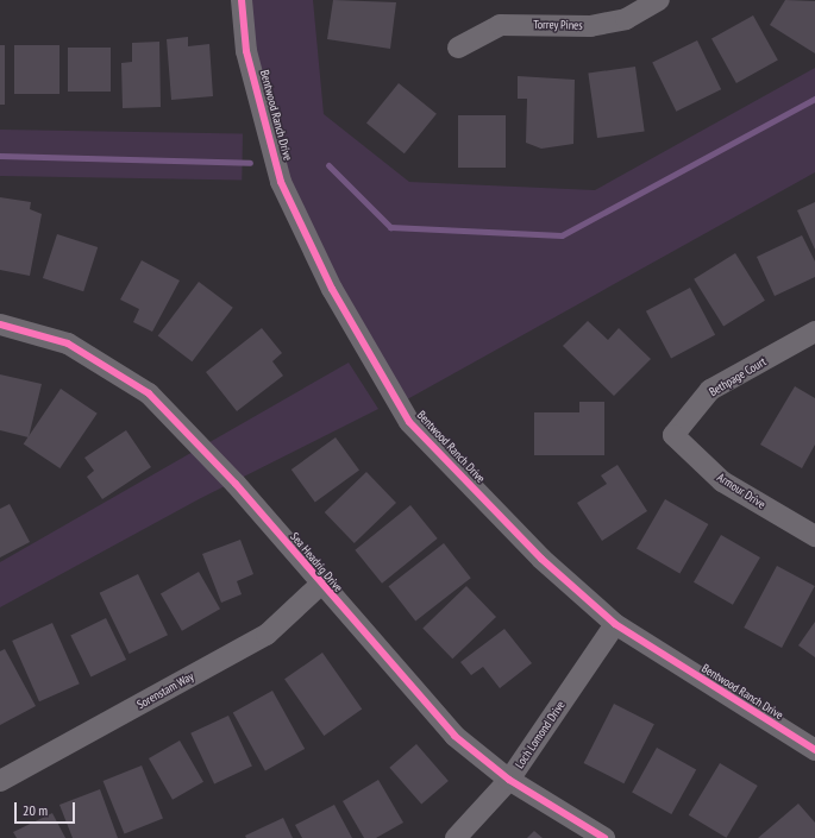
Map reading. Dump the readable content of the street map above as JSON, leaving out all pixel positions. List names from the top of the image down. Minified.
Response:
{"streets":{"street":["Torrey Pines","Bentwood Ranch Drive","Bethpage Court","Armour Drive","Sea Headrig Drive","Sorenstam Way","Loch Lomond Drive"]},"crossings":[["Bentwood Ranch Drive","Loch Lomond Drive"],["Bethpage Court","Armour Drive"],["Sea Headrig Drive","Sorenstam Way"],["Sea Headrig Drive","Loch Lomond Drive"]],"scale_bar":"20 m"}
